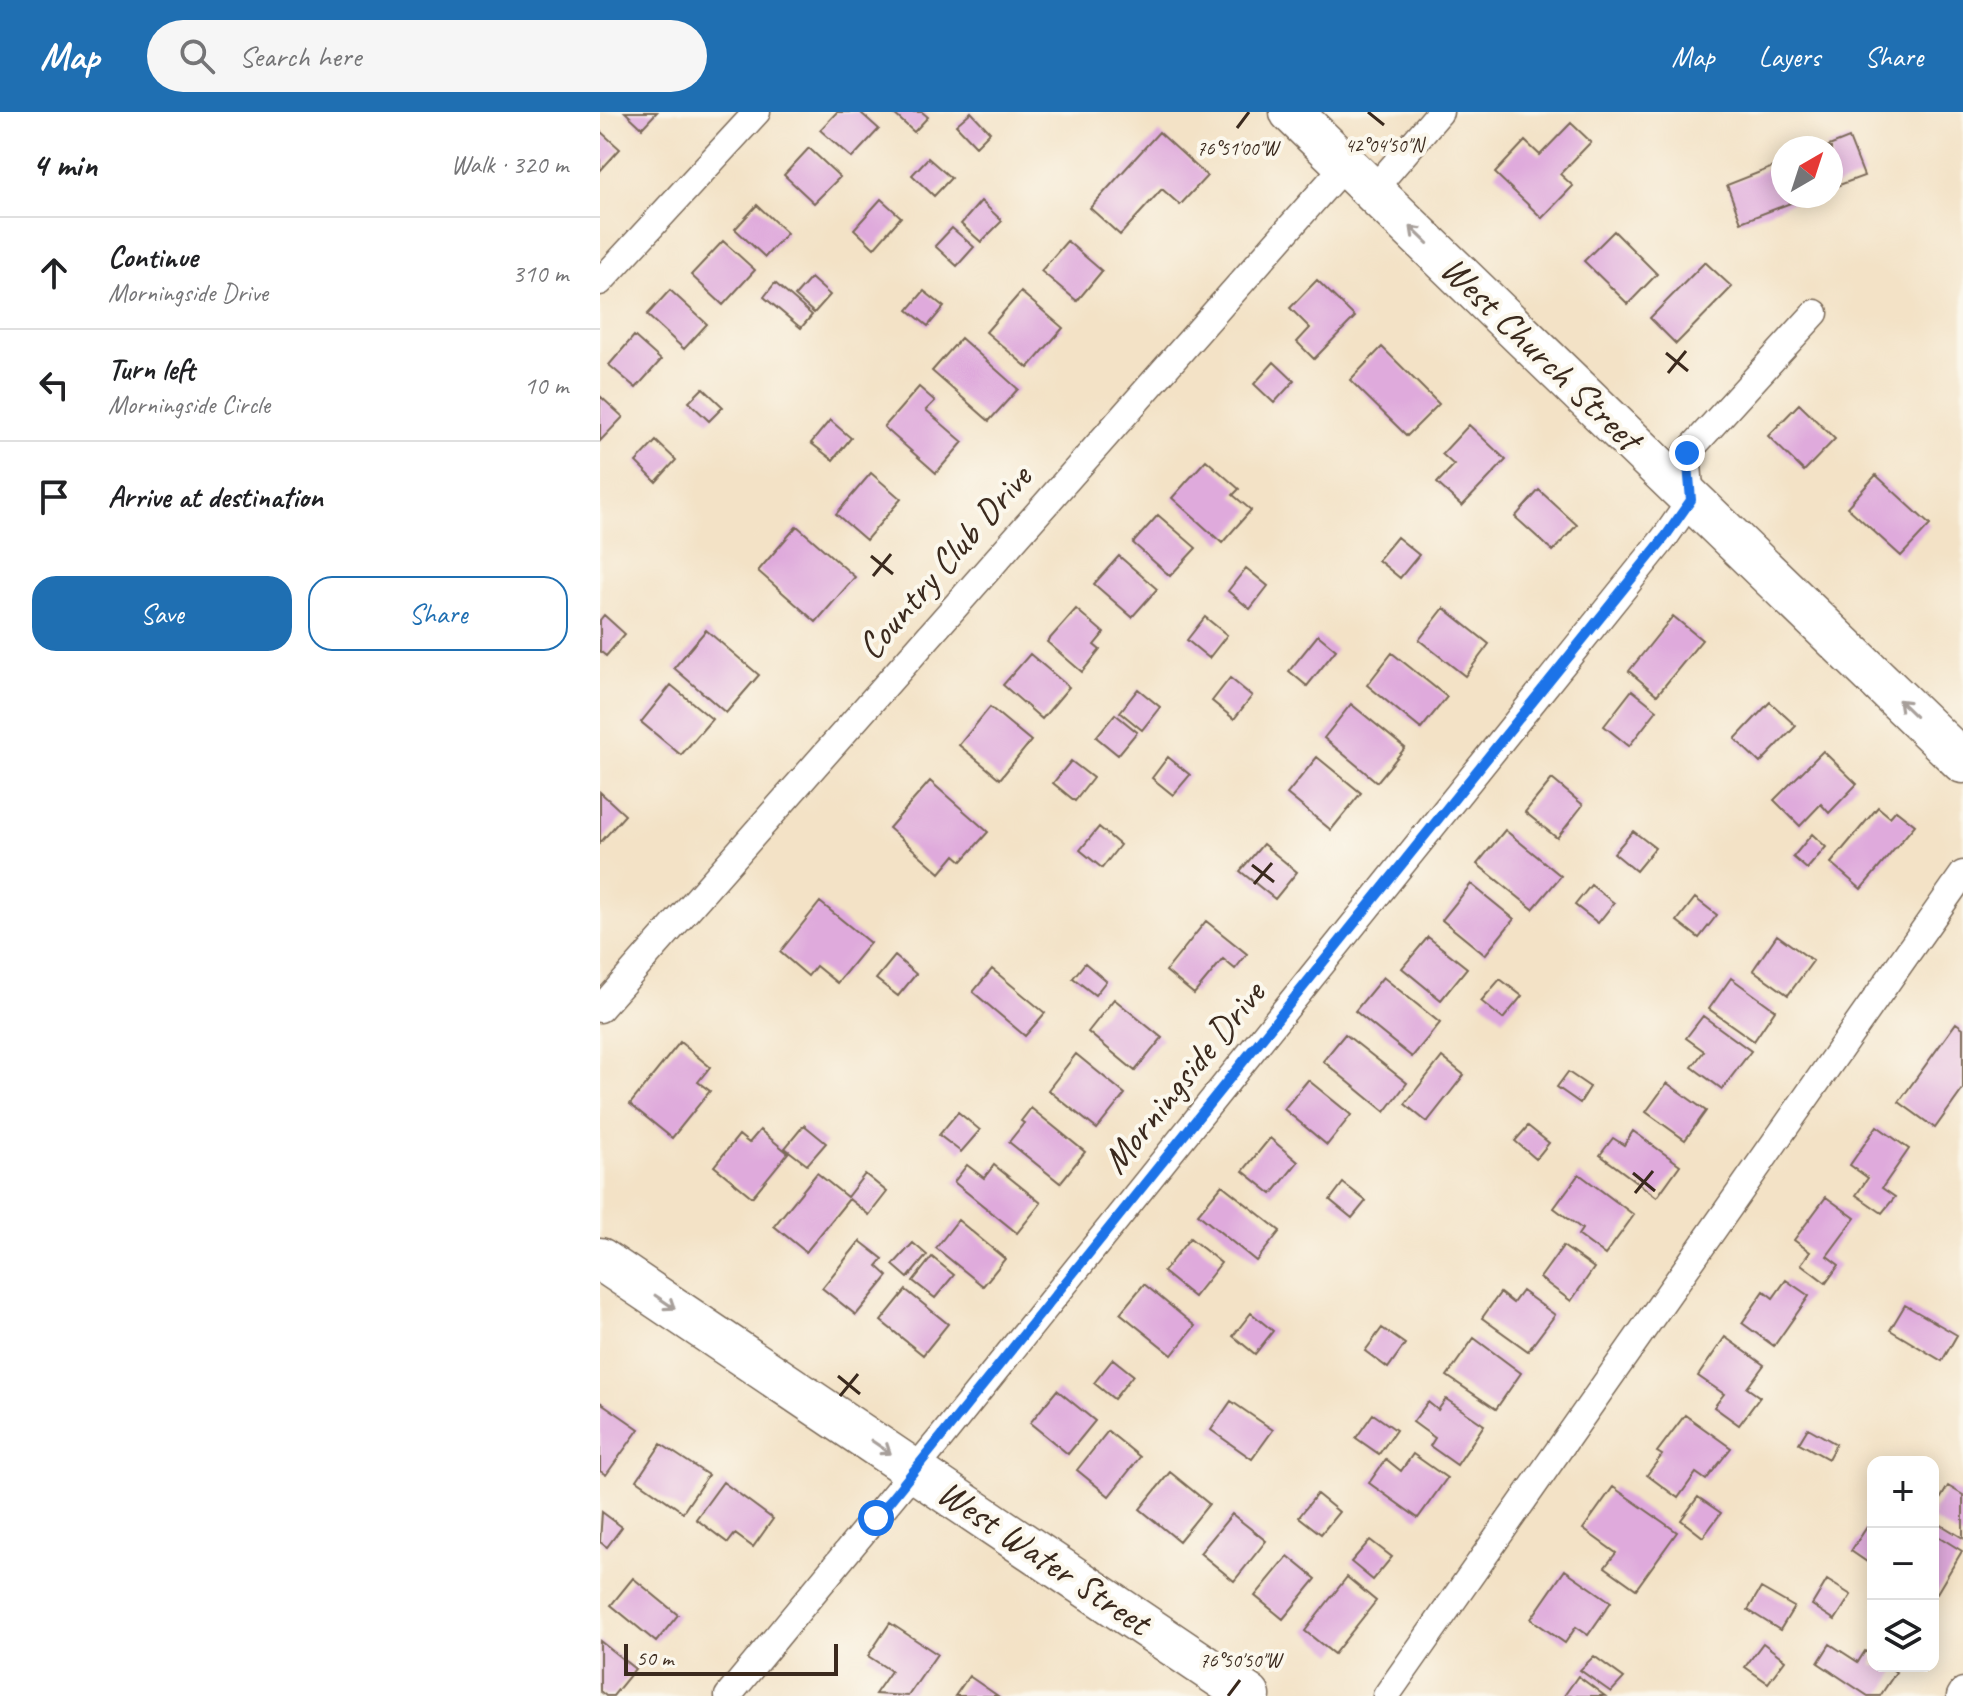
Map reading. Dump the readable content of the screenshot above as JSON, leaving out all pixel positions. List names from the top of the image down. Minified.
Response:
{"streets":{"main road":["West Church Street","West Water Street"],"street":["Country Club Drive","Morningside Drive"]},"crossings":[["West Church Street","Country Club Drive"],["West Church Street","Morningside Drive"],["Morningside Drive","West Water Street"]],"one_way":["West Church Street","West Water Street"],"scale_bar":"50 m","north":"top right","page":{"header":"Map","search":"Search here","nav":["Map","Layers","Share"],"heading":["4 min","Walk · 320 m"],"list":[["Continue","Morningside Drive","310 m"],["Turn left","Morningside Circle","10 m"],"Arrive at destination"],"buttons":["Save","Share"],"map_buttons":["+","−"],"scale":"50 m"},"coordinates":["42°04'50\"N","76°51'00\"W","76°50'50\"W"]}
